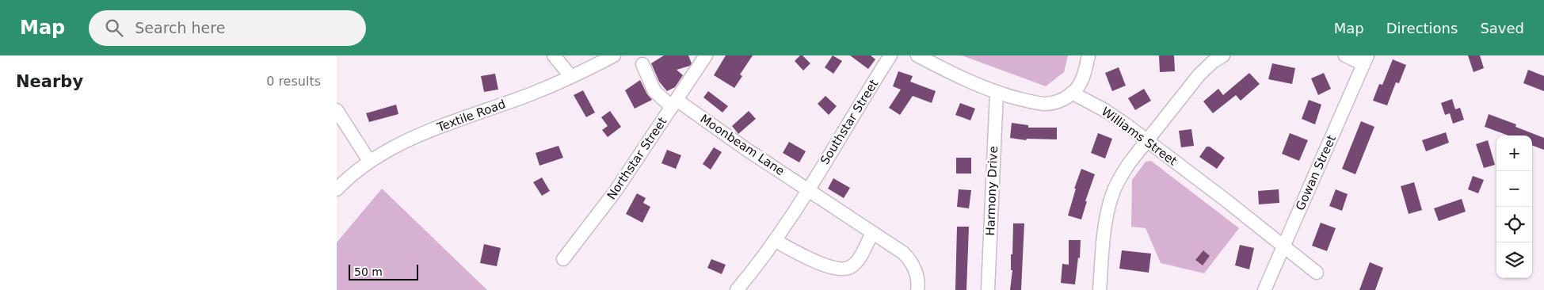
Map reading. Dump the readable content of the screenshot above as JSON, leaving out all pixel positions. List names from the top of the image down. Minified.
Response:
{"streets":{"street":["Textile Road","Southstar Street","Williams Street","Moonbeam Lane","Northstar Street","Gowan Street","Harmony Drive"]},"crossings":[["Southstar Street","Moonbeam Lane"],["Williams Street","Gowan Street"],["Moonbeam Lane","Northstar Street"]],"scale_bar":"50 m","page":{"header":"Map","search":"Search here","nav":["Map","Directions","Saved"],"heading":["Nearby","0 results"],"map_buttons":["+","−"],"scale":"50 m"}}
